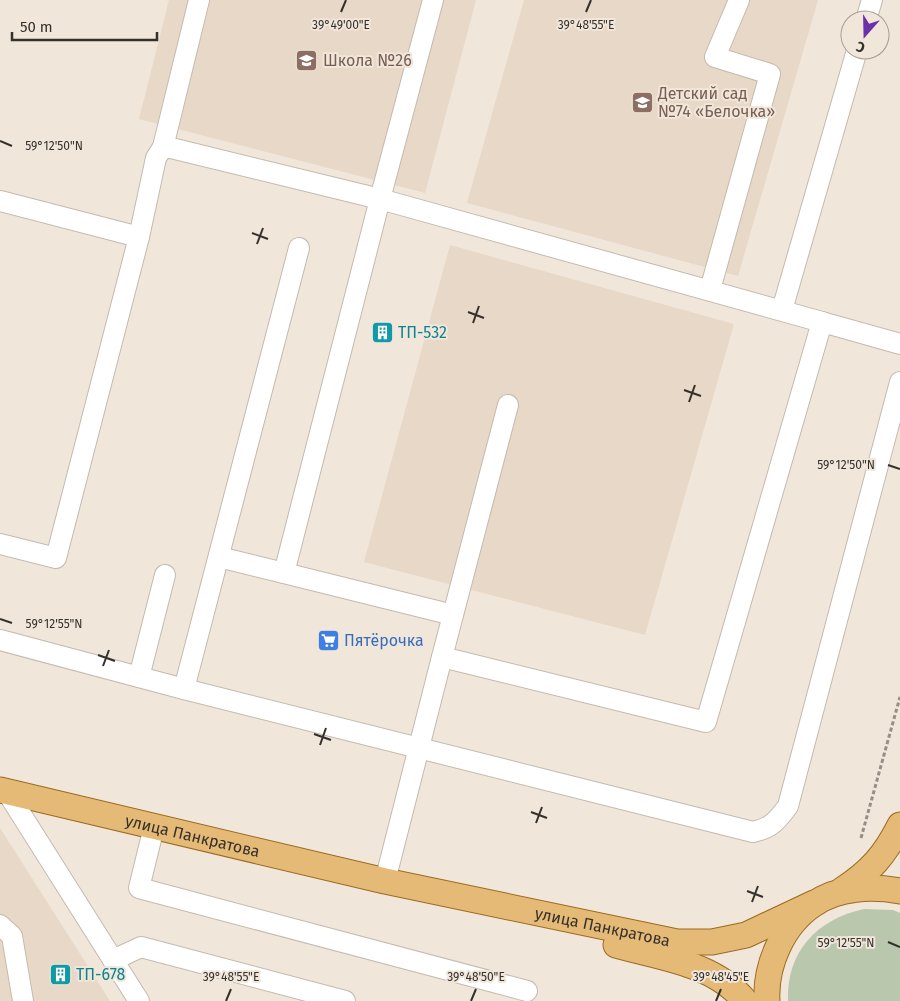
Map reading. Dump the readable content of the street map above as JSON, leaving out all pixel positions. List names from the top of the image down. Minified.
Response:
{"streets":{"main road":["улица Панкратова"]},"places":{"school or university":["Школа №26","Детский сад №74 «Белочка»"],"building":["ТП-532","ТП-678"],"supermarket":["Пятёрочка"]},"scale_bar":"50 m","north":"bottom","coordinates":["39°49'00\"E","39°48'55\"E","59°12'50\"N","59°12'55\"N","39°48'50\"E","39°48'45\"E"]}
